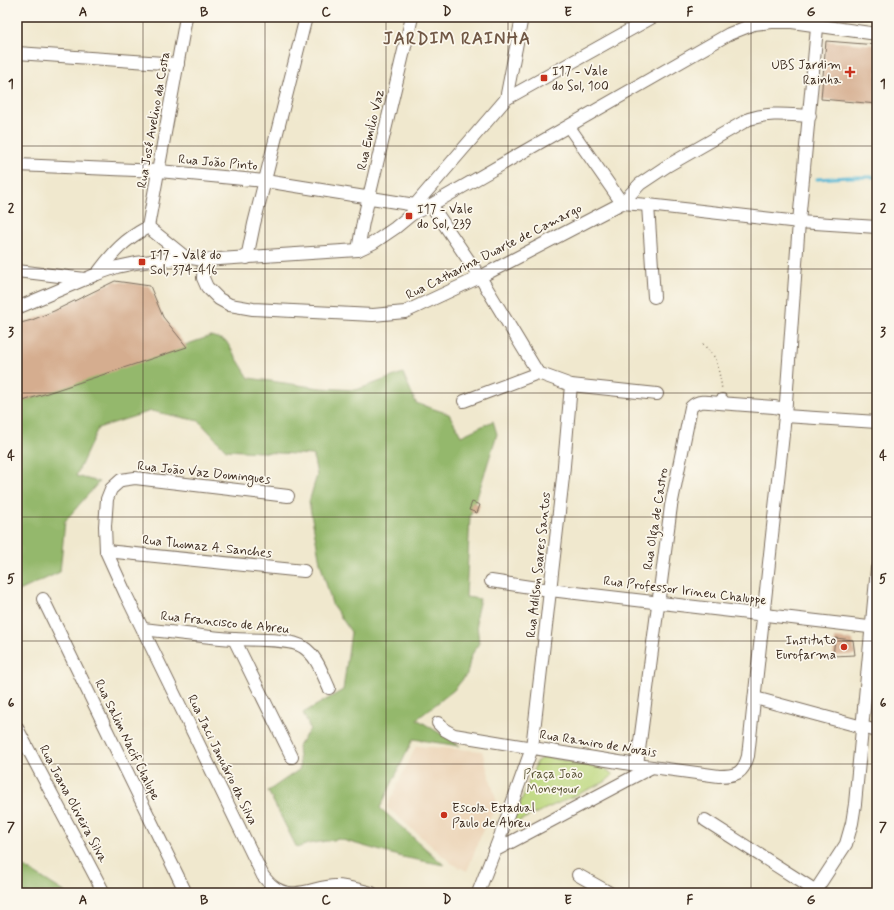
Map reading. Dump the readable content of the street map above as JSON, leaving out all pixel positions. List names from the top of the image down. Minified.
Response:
{"streets":{"street":["Rua José Avelino da Costa","Rua Emilio Vaz","Rua João Pinto","Rua Catharina Duarte de Camargo","Rua João Vaz Domingues","Rua Olga de Castro","Rua Thomaz A. Sanches","Rua Adilson Soares Santos","Rua Professor Irineu Chaluppe","Rua Francisco de Abreu","Rua Salim Nacif Chalupe","Rua Ramiro de Novais","Rua Jaci Januário da Silva","Rua Joana Oliveira Silva"]},"crossings":[["Rua José Avelino da Costa","Rua João Pinto"],["Rua Emilio Vaz","Rua João Pinto"],["Rua João Vaz Domingues","Rua Thomaz A. Sanches"],["Rua João Vaz Domingues","Rua Jaci Januário da Silva"],["Rua Olga de Castro","Rua Professor Irineu Chaluppe"],["Rua Olga de Castro","Rua Ramiro de Novais"],["Rua Thomaz A. Sanches","Rua Jaci Januário da Silva"],["Rua Adilson Soares Santos","Rua Professor Irineu Chaluppe"],["Rua Adilson Soares Santos","Rua Ramiro de Novais"],["Rua Francisco de Abreu","Rua Jaci Januário da Silva"]],"districts":["JARDIM RAINHA"],"parks":["Praça João Moneyour"],"places":{"health":["UBS Jardim Rainha"],"transit":["I17 - Vale do Sol, 100","I17 - Vale do Sol, 239","I17 - Valê do Sol, 374-416"],"other":["Instituto Eurofarma","Escola Estadual Paulo de Abreu"]},"grid":{"columns":["A","B","C","D","E","F","G"],"rows":["1","2","3","4","5","6","7"]}}
